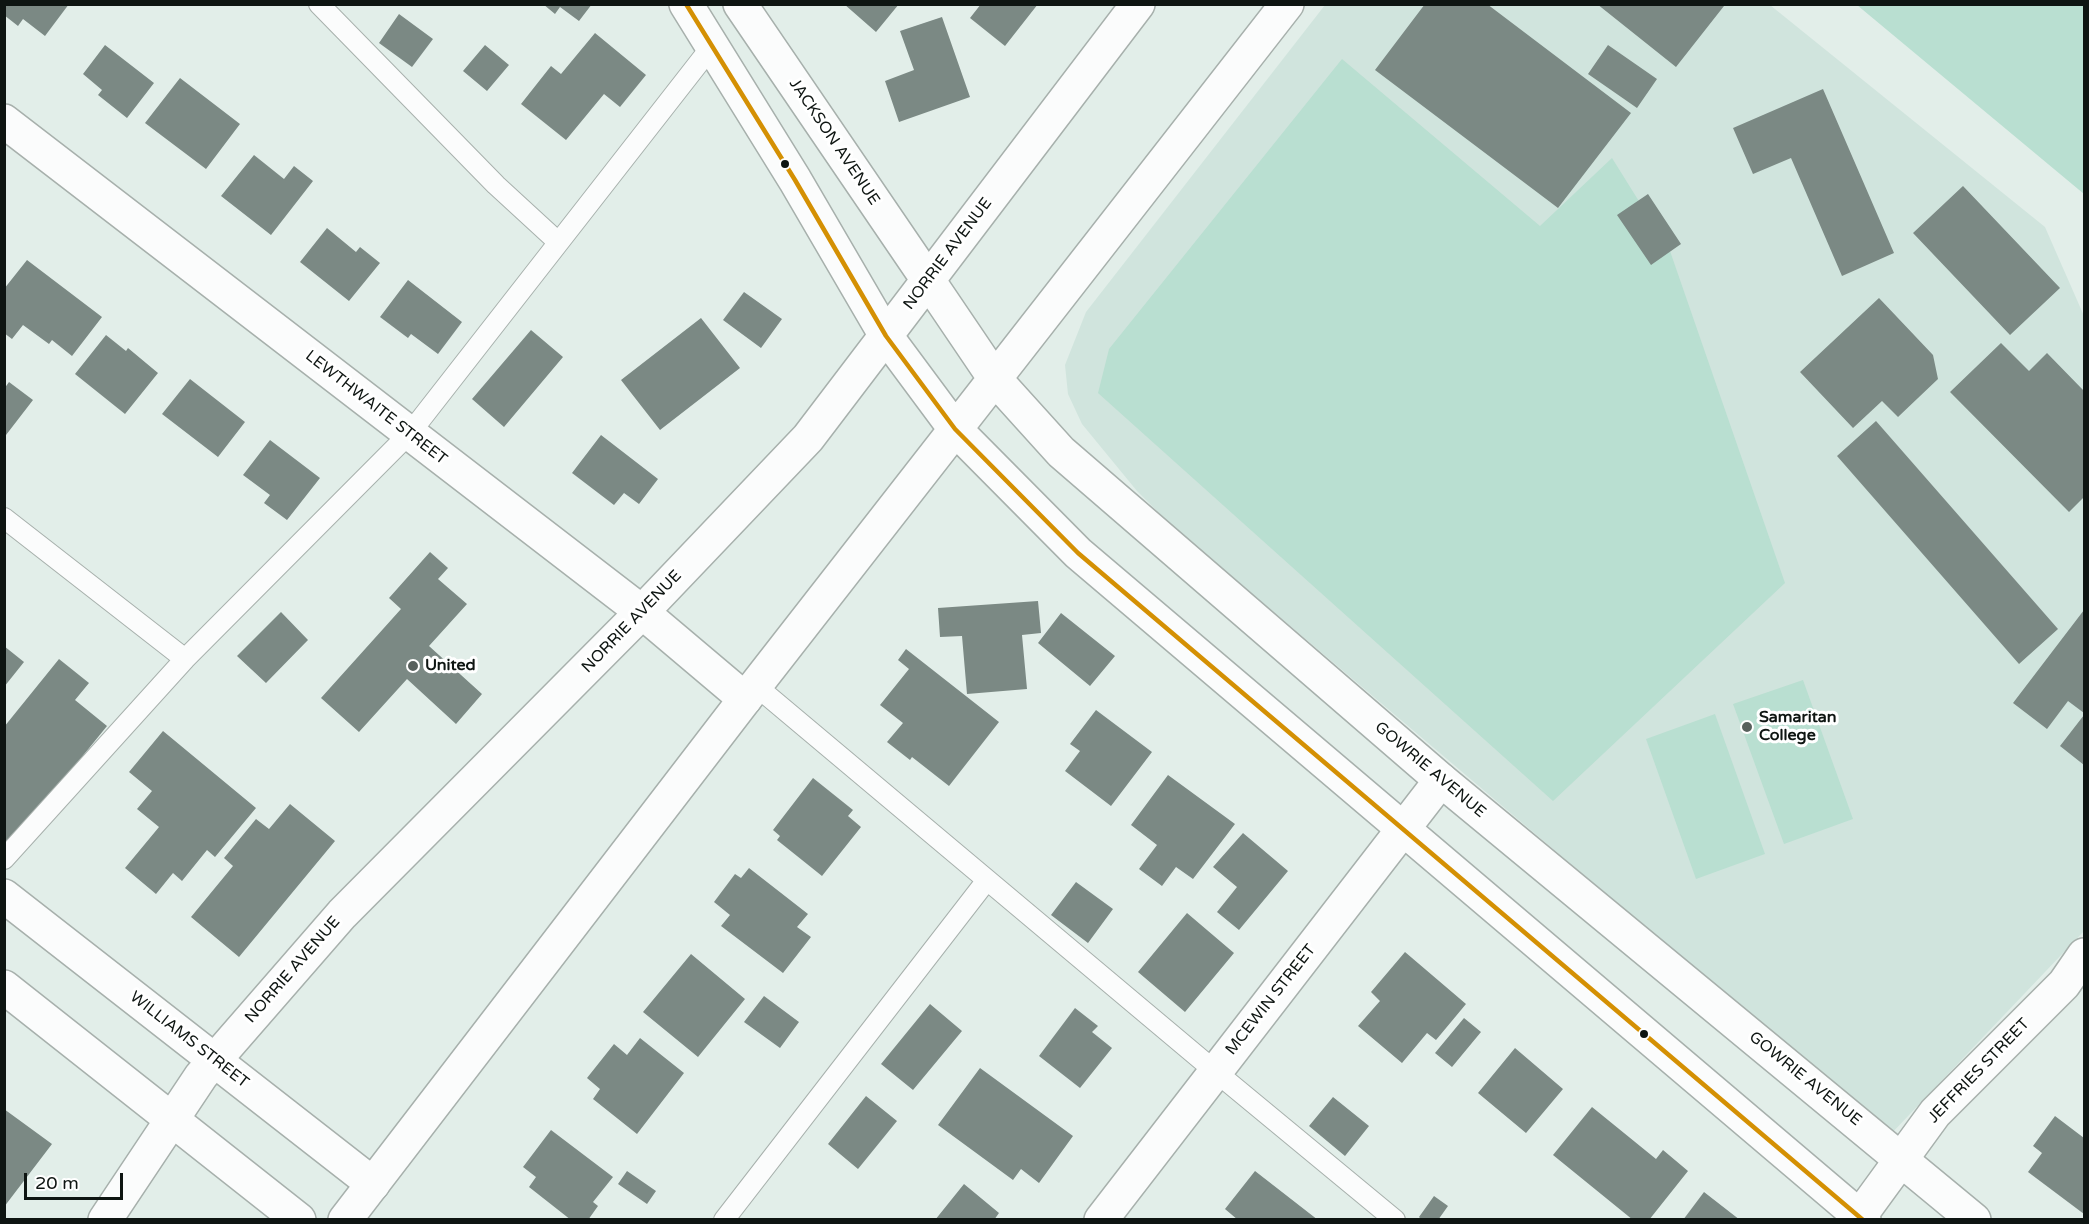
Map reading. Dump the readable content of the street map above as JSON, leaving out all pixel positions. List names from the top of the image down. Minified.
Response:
{"streets":{"street":["JACKSON AVENUE","NORRIE AVENUE","LEWTHWAITE STREET","GOWRIE AVENUE","MCEWIN STREET","WILLIAMS STREET","JEFFRIES STREET"]},"crossings":[["JACKSON AVENUE","NORRIE AVENUE"],["JACKSON AVENUE","GOWRIE AVENUE"],["NORRIE AVENUE","LEWTHWAITE STREET"],["NORRIE AVENUE","GOWRIE AVENUE"],["NORRIE AVENUE","WILLIAMS STREET"],["GOWRIE AVENUE","MCEWIN STREET"],["GOWRIE AVENUE","JEFFRIES STREET"]],"places":["United","Samaritan College"],"scale_bar":"20 m"}
